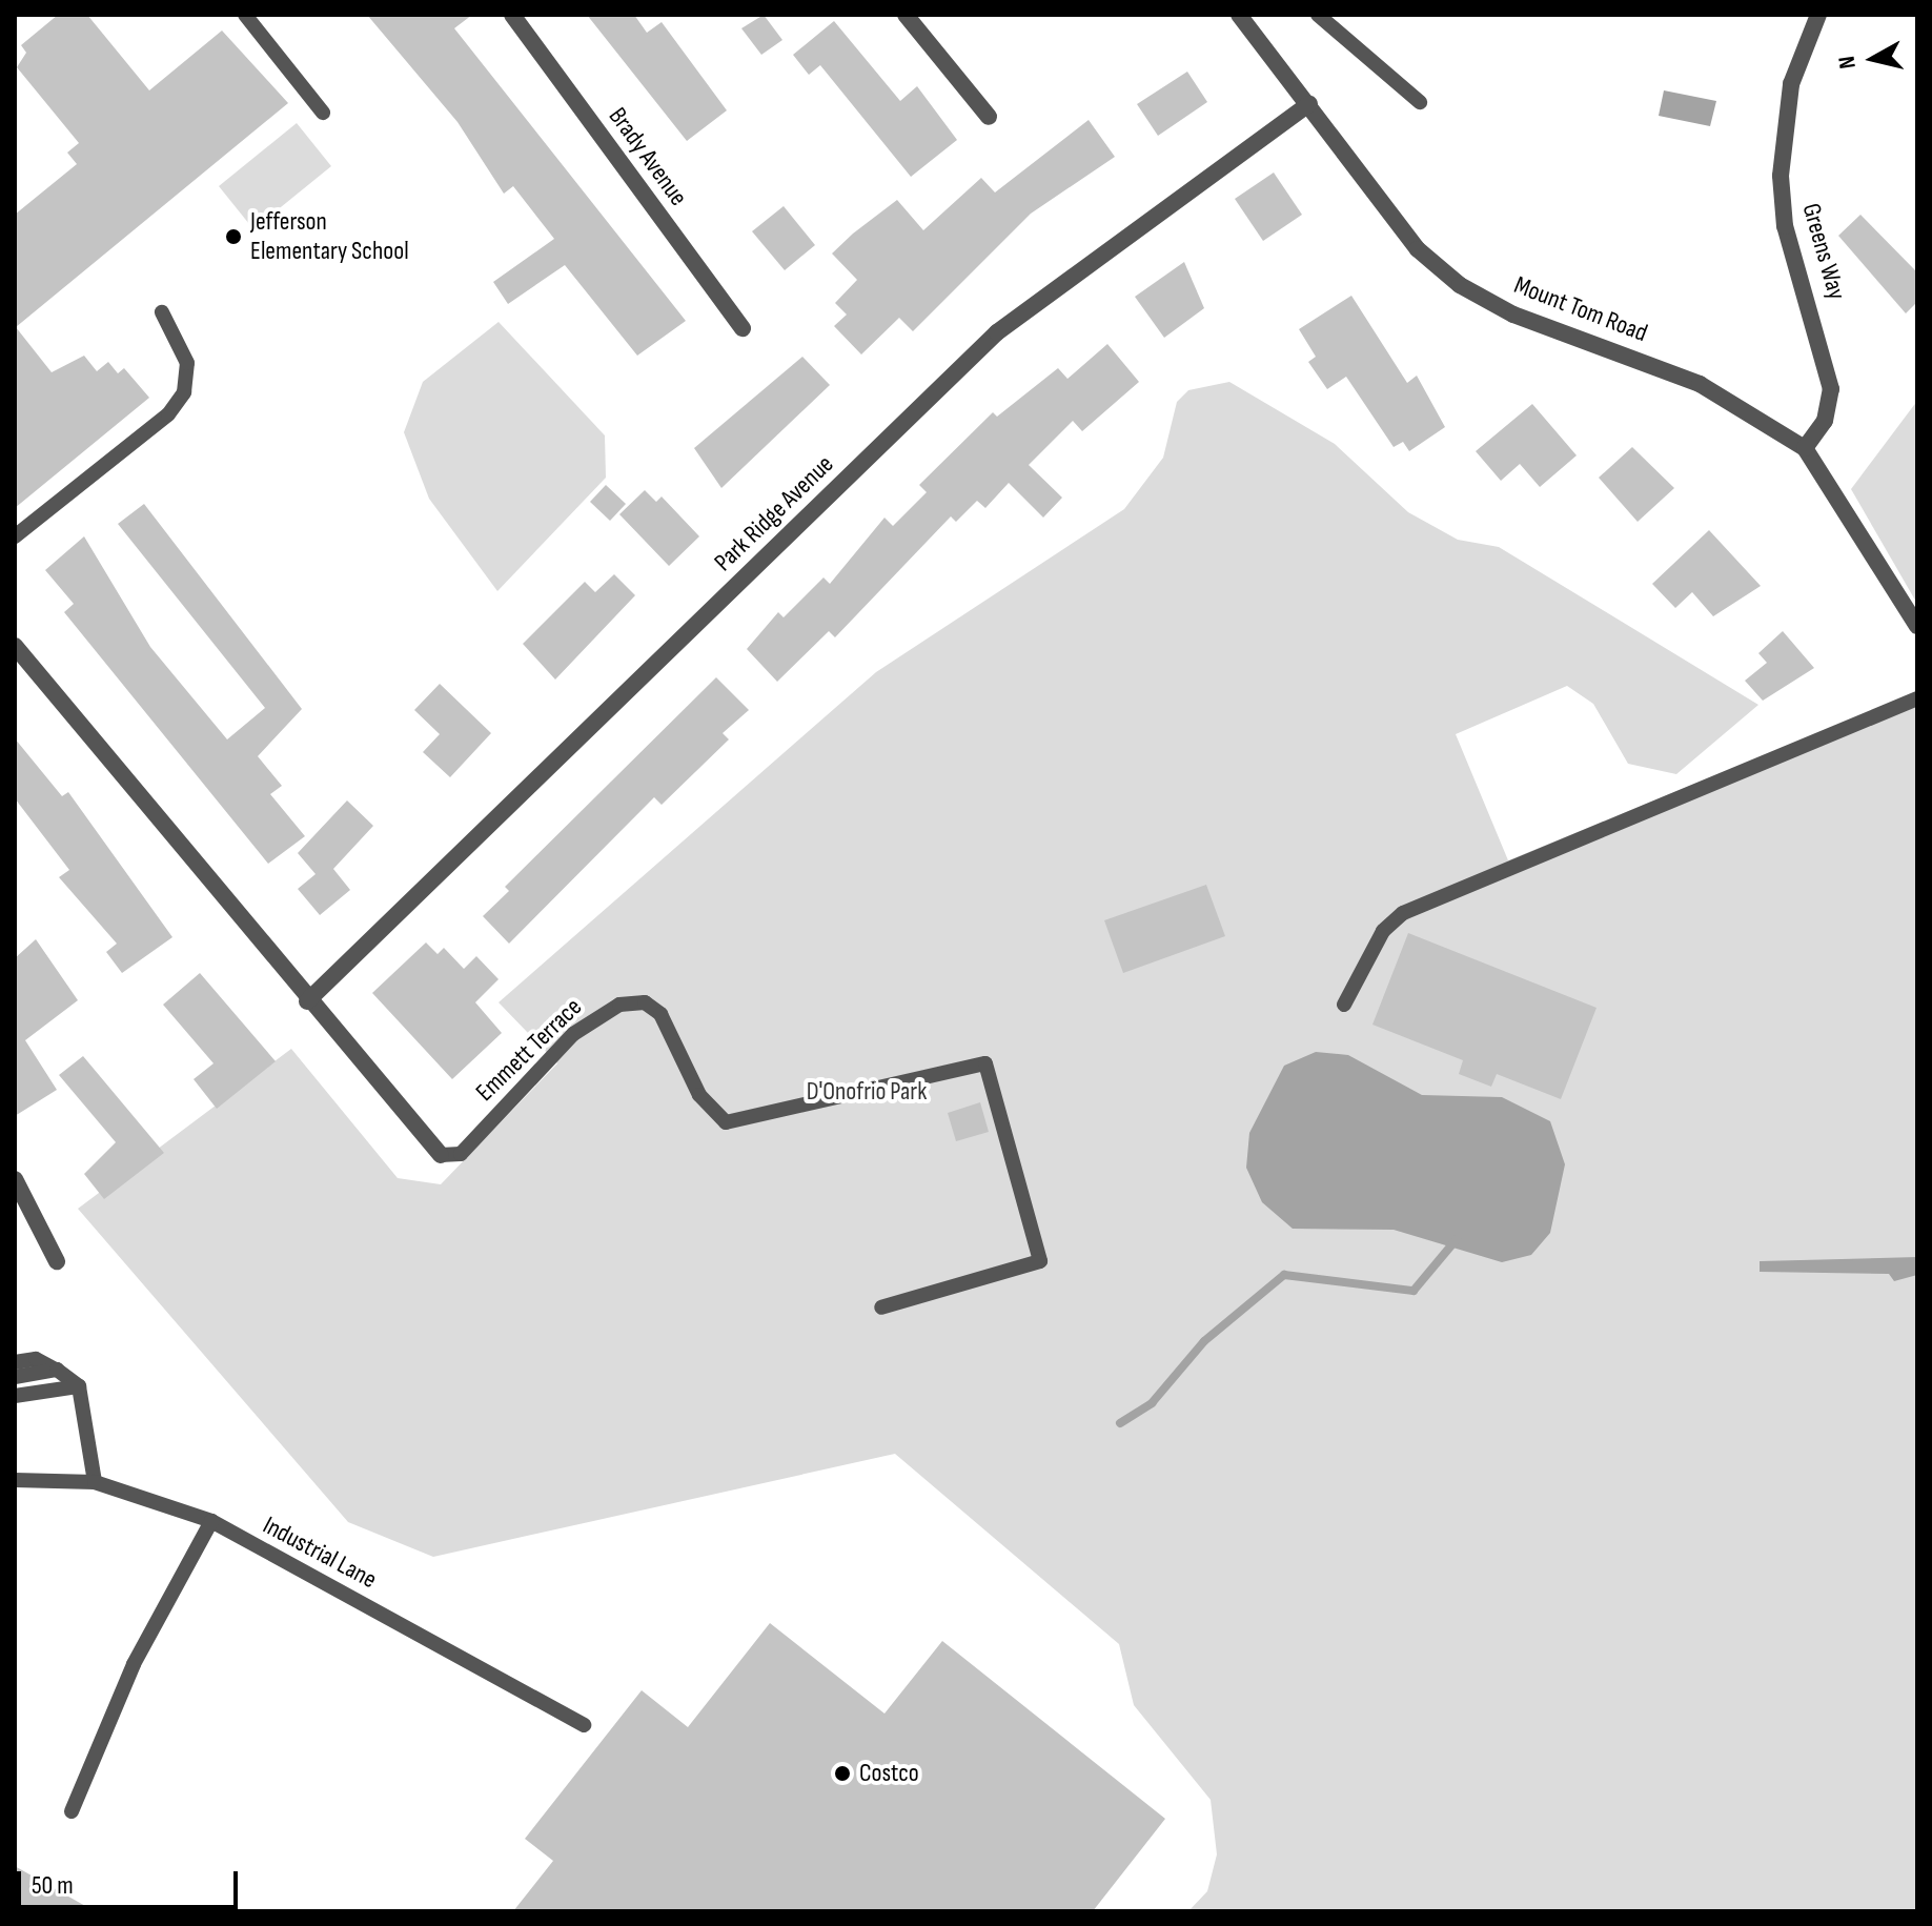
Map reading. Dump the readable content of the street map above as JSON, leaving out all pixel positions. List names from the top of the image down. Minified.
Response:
{"streets":{"street":["Brady Avenue","Greens Way","Mount Tom Road","Park Ridge Avenue","Emmett Terrace"],"lane":["Industrial Lane"]},"crossings":[["Greens Way","Mount Tom Road"],["Mount Tom Road","Park Ridge Avenue"],["Park Ridge Avenue","Emmett Terrace"]],"parks":["D'Onofrio Park"],"places":["Jefferson Elementary School","Costco"],"scale_bar":"50 m","north":"left"}
